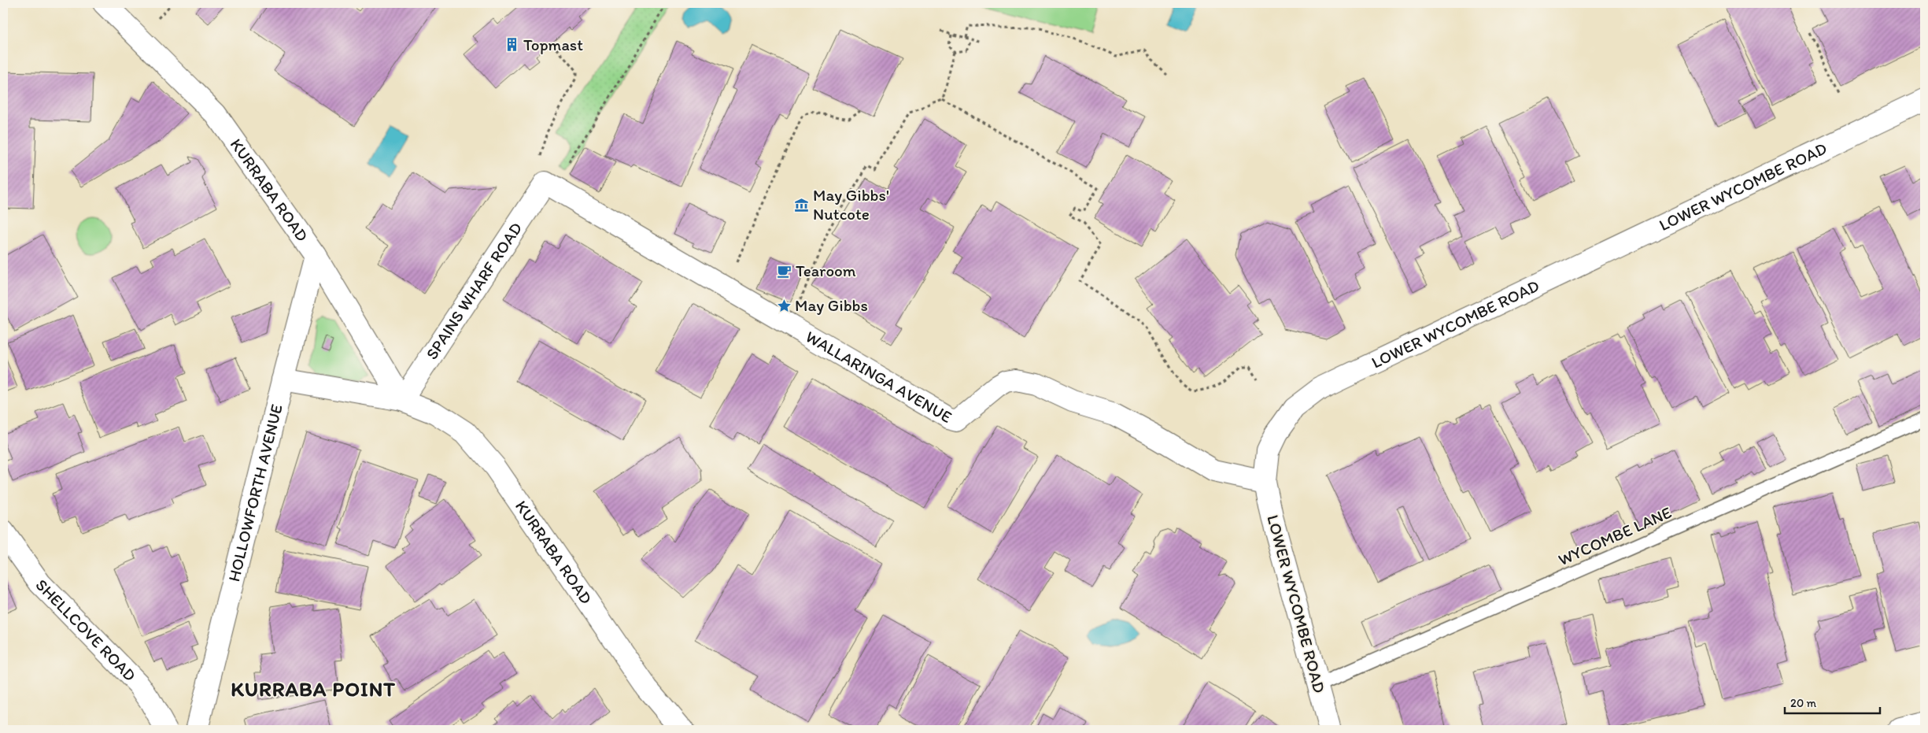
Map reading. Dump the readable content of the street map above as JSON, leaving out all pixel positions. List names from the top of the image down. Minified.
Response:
{"streets":{"street":["LOWER WYCOMBE ROAD","KURRABA ROAD","SPAINS WHARF ROAD","WALLARINGA AVENUE","HOLLOWFORTH AVENUE","SHELLCOVE ROAD"],"lane":["WYCOMBE LANE"]},"crossings":[["LOWER WYCOMBE ROAD","WALLARINGA AVENUE"],["LOWER WYCOMBE ROAD","WYCOMBE LANE"],["KURRABA ROAD","SPAINS WHARF ROAD"],["KURRABA ROAD","HOLLOWFORTH AVENUE"],["SPAINS WHARF ROAD","WALLARINGA AVENUE"]],"districts":["KURRABA POINT"],"places":{"building":["Topmast"],"museum":["May Gibbs' Nutcote"],"cafe":["Tearoom"],"place":["May Gibbs"]},"scale_bar":"20 m"}
